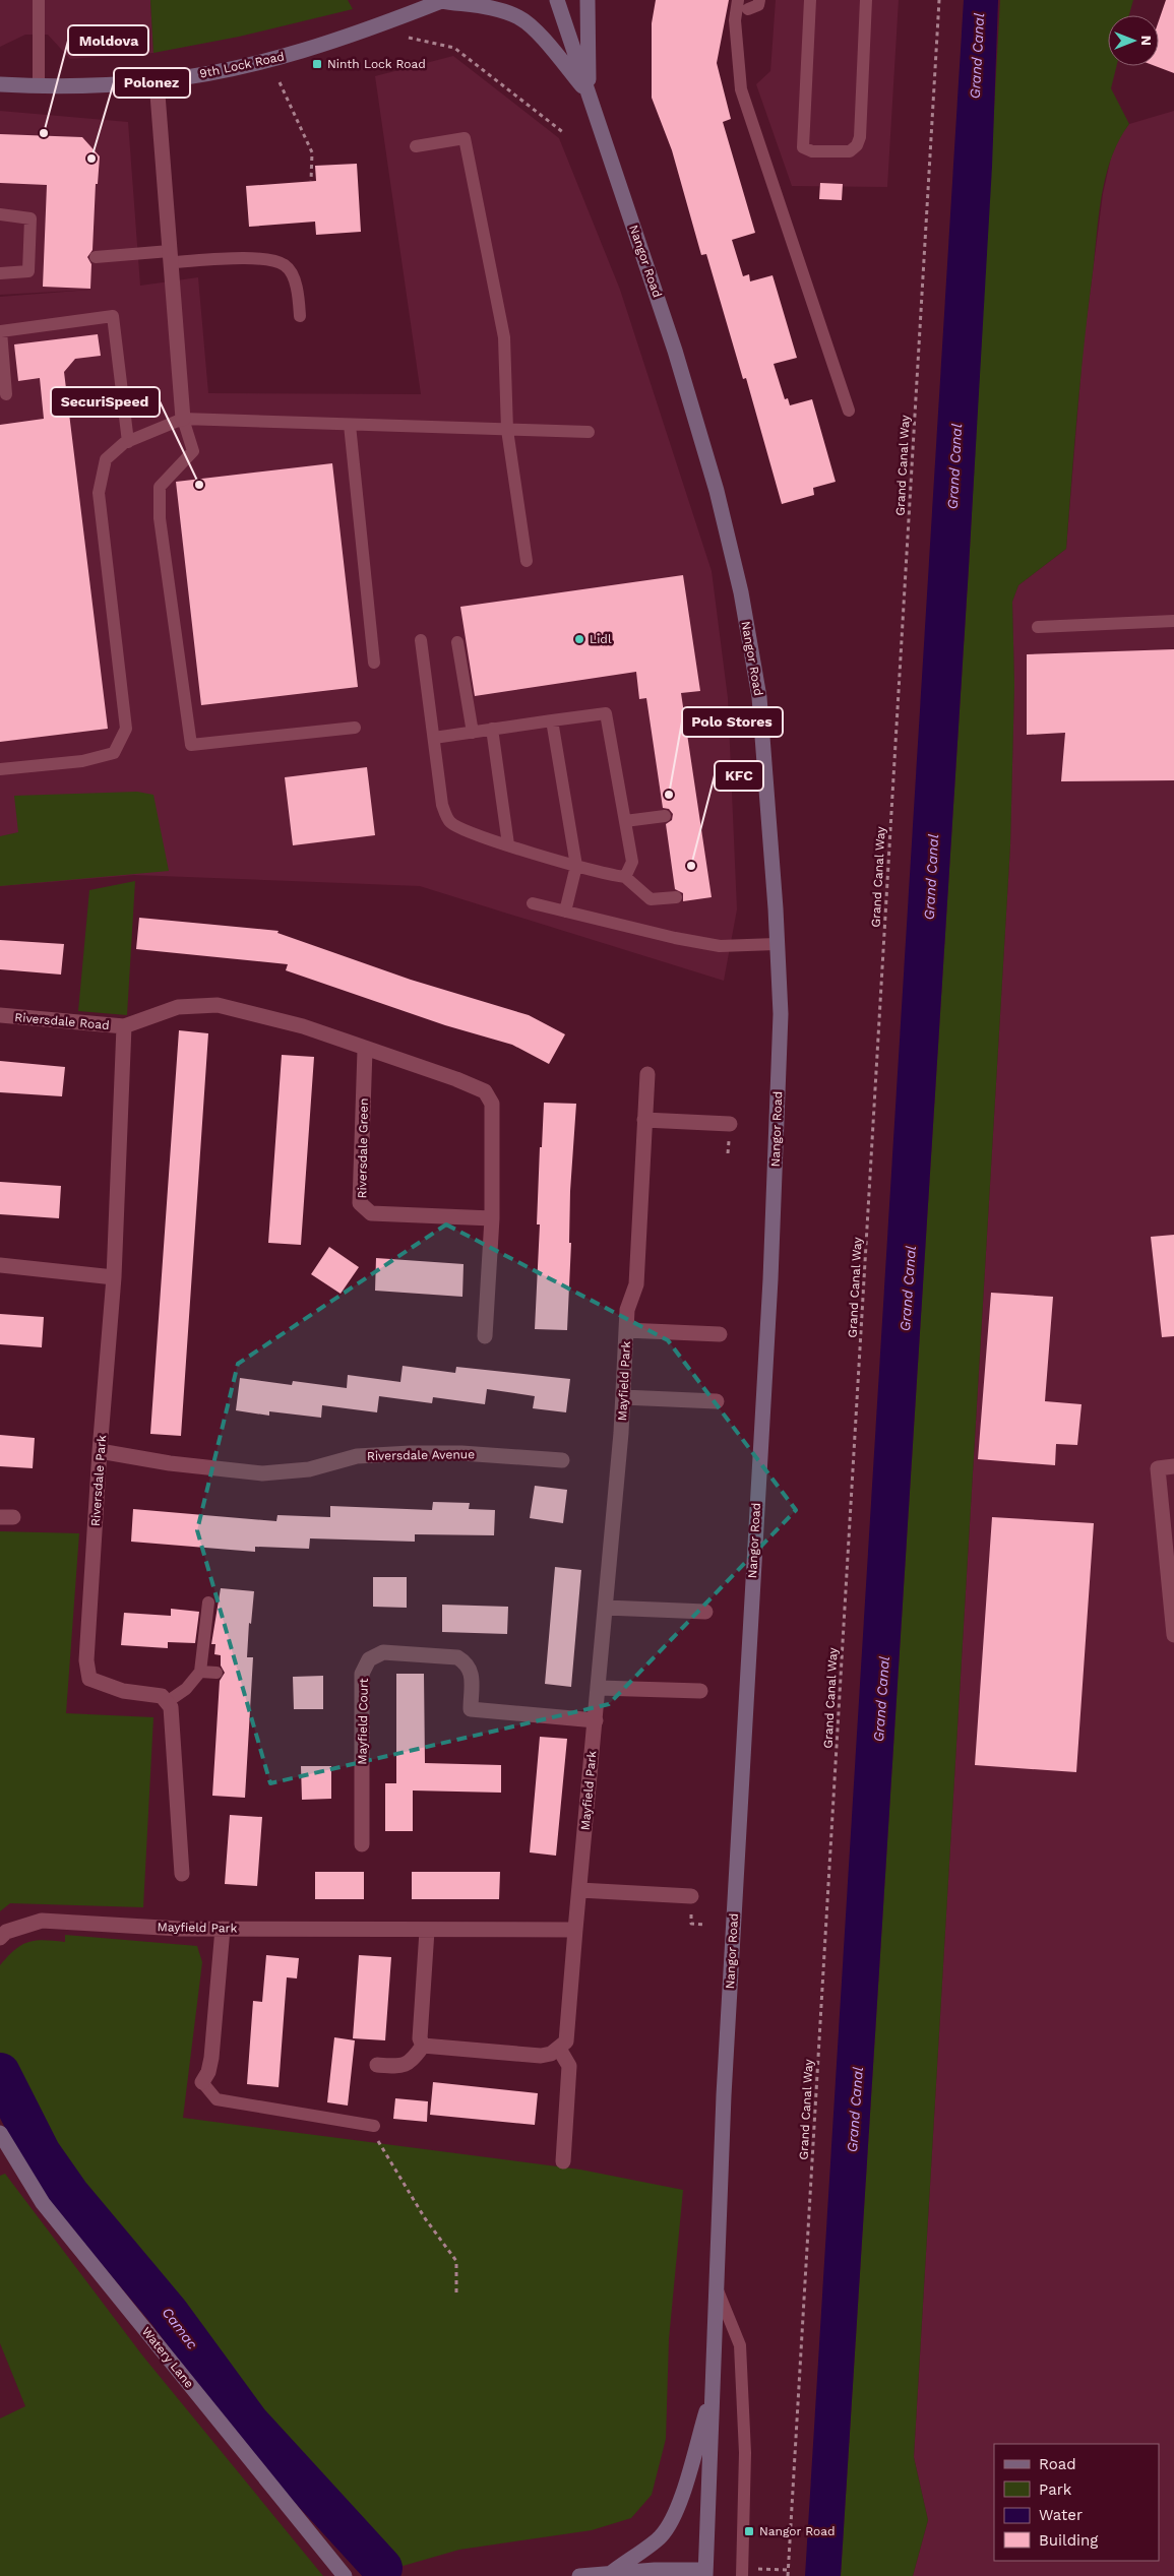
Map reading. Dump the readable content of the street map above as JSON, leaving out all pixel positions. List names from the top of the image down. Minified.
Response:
{"streets":{"main road":["9th Lock Road","Nangor Road","Watery Lane"],"street":["Riversdale Road","Riversdale Green","Mayfield Park","Riversdale Avenue","Riversdale Park","Mayfield Court"],"path":["Grand Canal Way"]},"crossings":[["Riversdale Road","Riversdale Park"],["Mayfield Park","Mayfield Court"],["Riversdale Avenue","Riversdale Park"]],"water":["Grand Canal","Camac"],"places":{"transit":["Ninth Lock Road","Nangor Road"],"other":["Moldova","Polonez","SecuriSpeed","Lidl","Polo Stores","KFC"]},"legend":["Road","Park","Water","Building"],"north":"right"}
